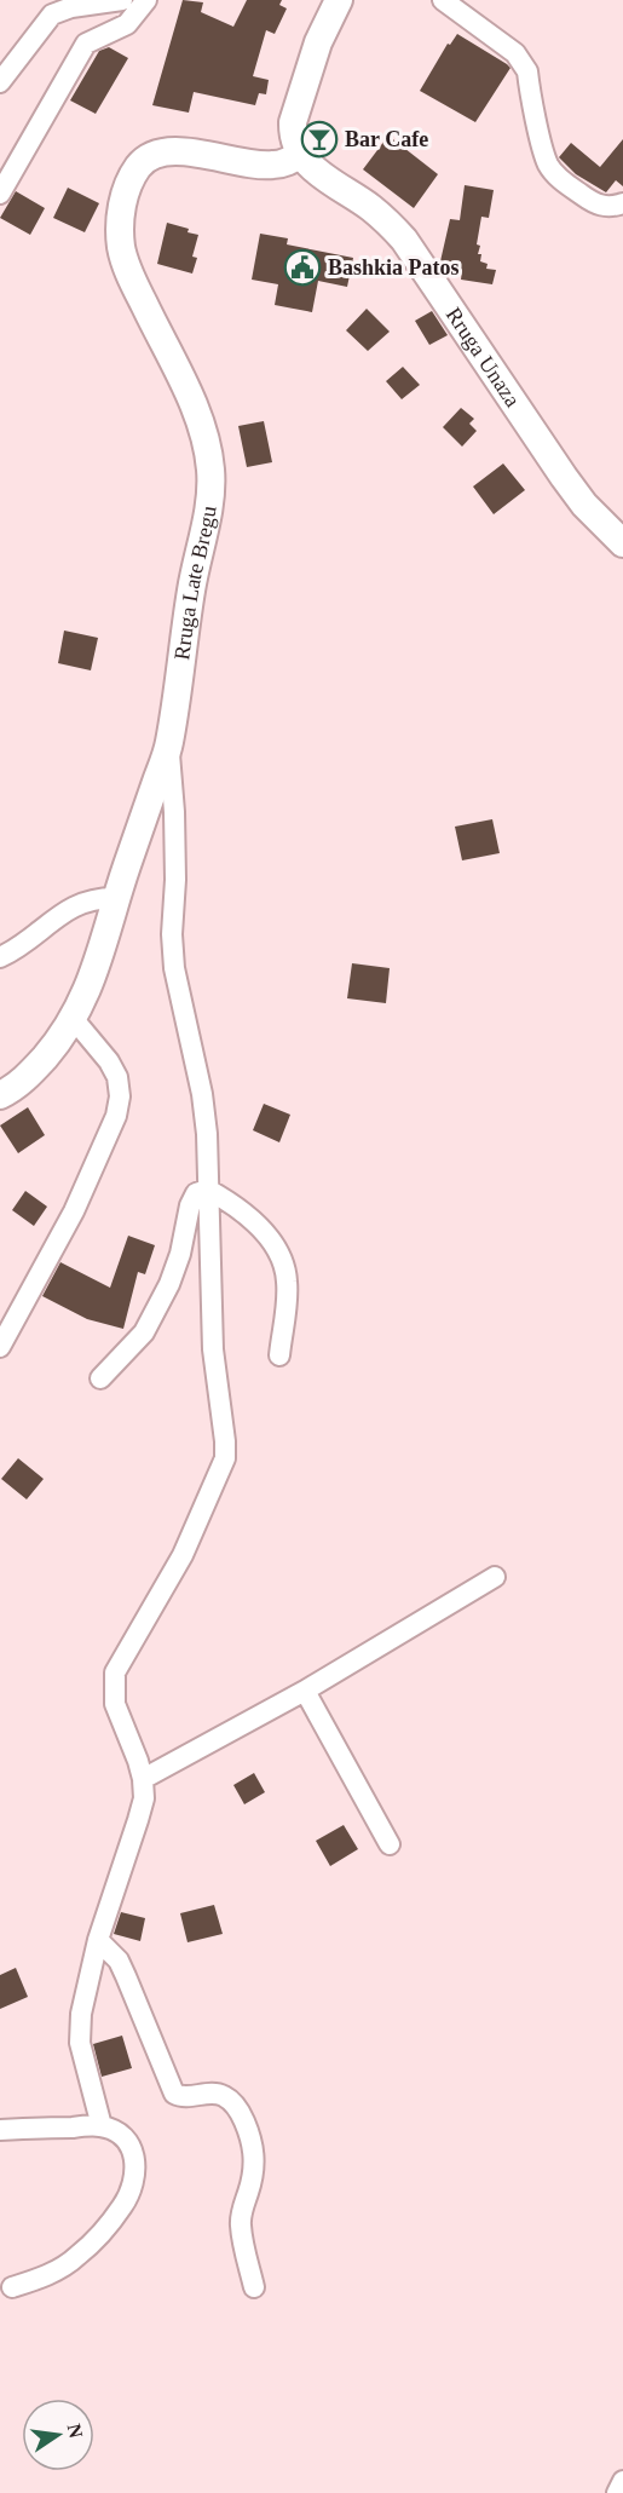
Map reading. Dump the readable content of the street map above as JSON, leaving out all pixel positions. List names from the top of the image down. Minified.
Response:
{"streets":{"main road":["Rruga Unaza","Rruga Late Bregu"]},"crossings":[["Rruga Unaza","Rruga Late Bregu"]],"places":{"bar":["Bar Cafe"],"public building":["Bashkia Patos"]},"north":"right"}
